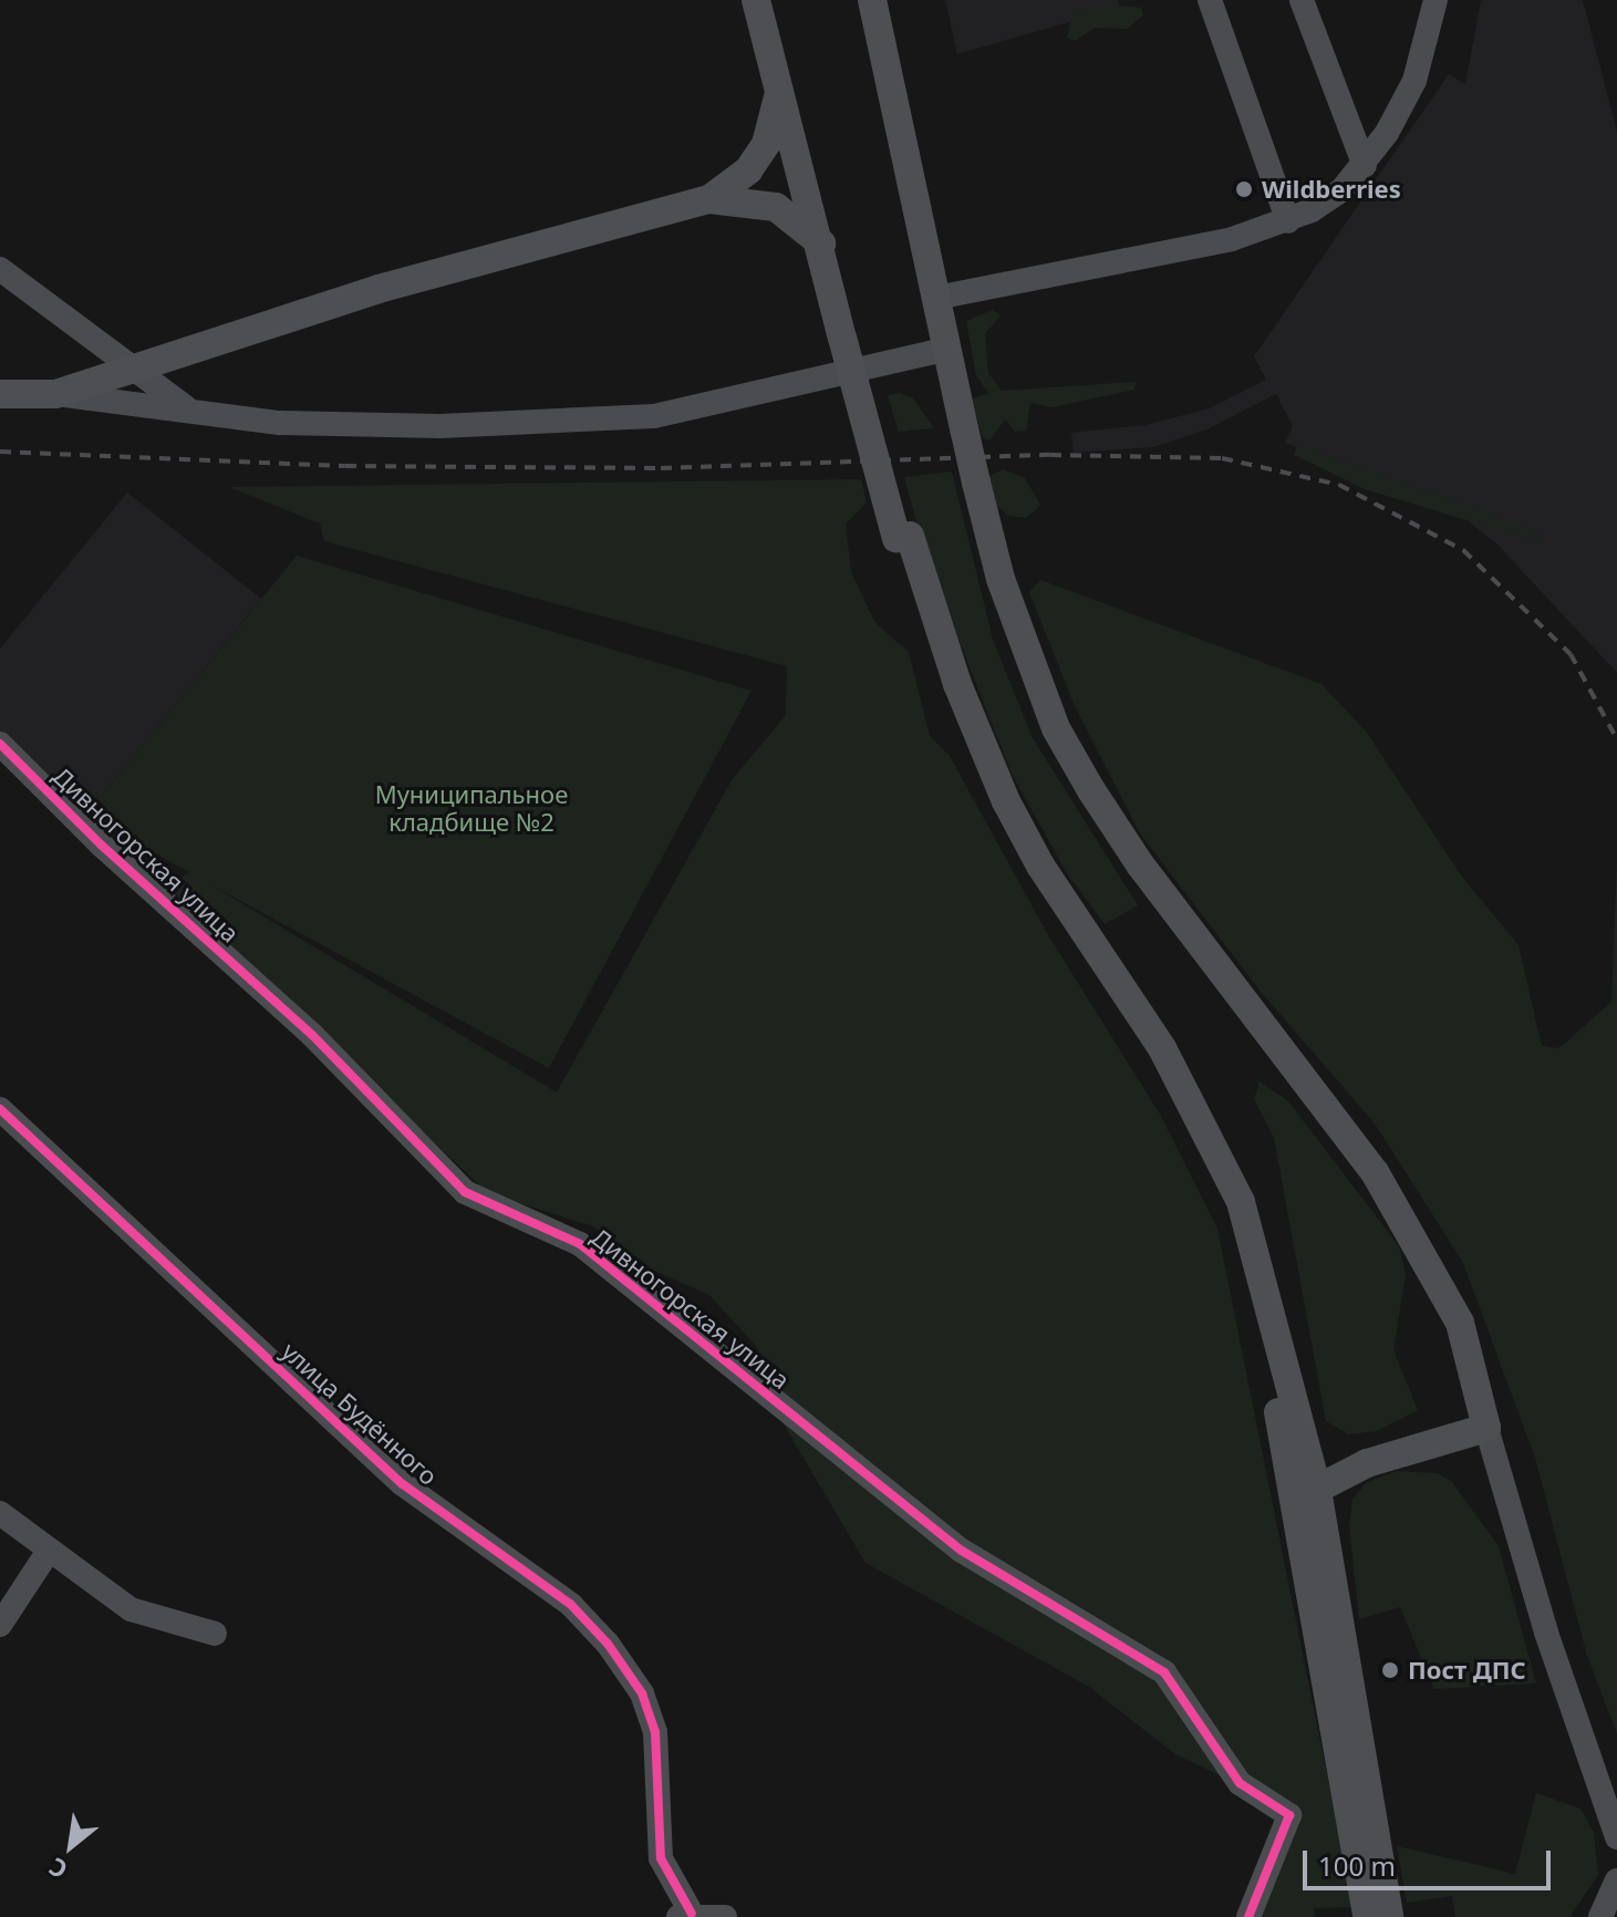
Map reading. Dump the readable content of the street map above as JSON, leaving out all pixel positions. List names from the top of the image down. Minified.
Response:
{"streets":{"street":["Дивногорская улица","улица Будённого"]},"parks":["Муниципальное кладбище №2"],"places":["Wildberries","Пост ДПС"],"scale_bar":"100 m","north":"bottom left"}
